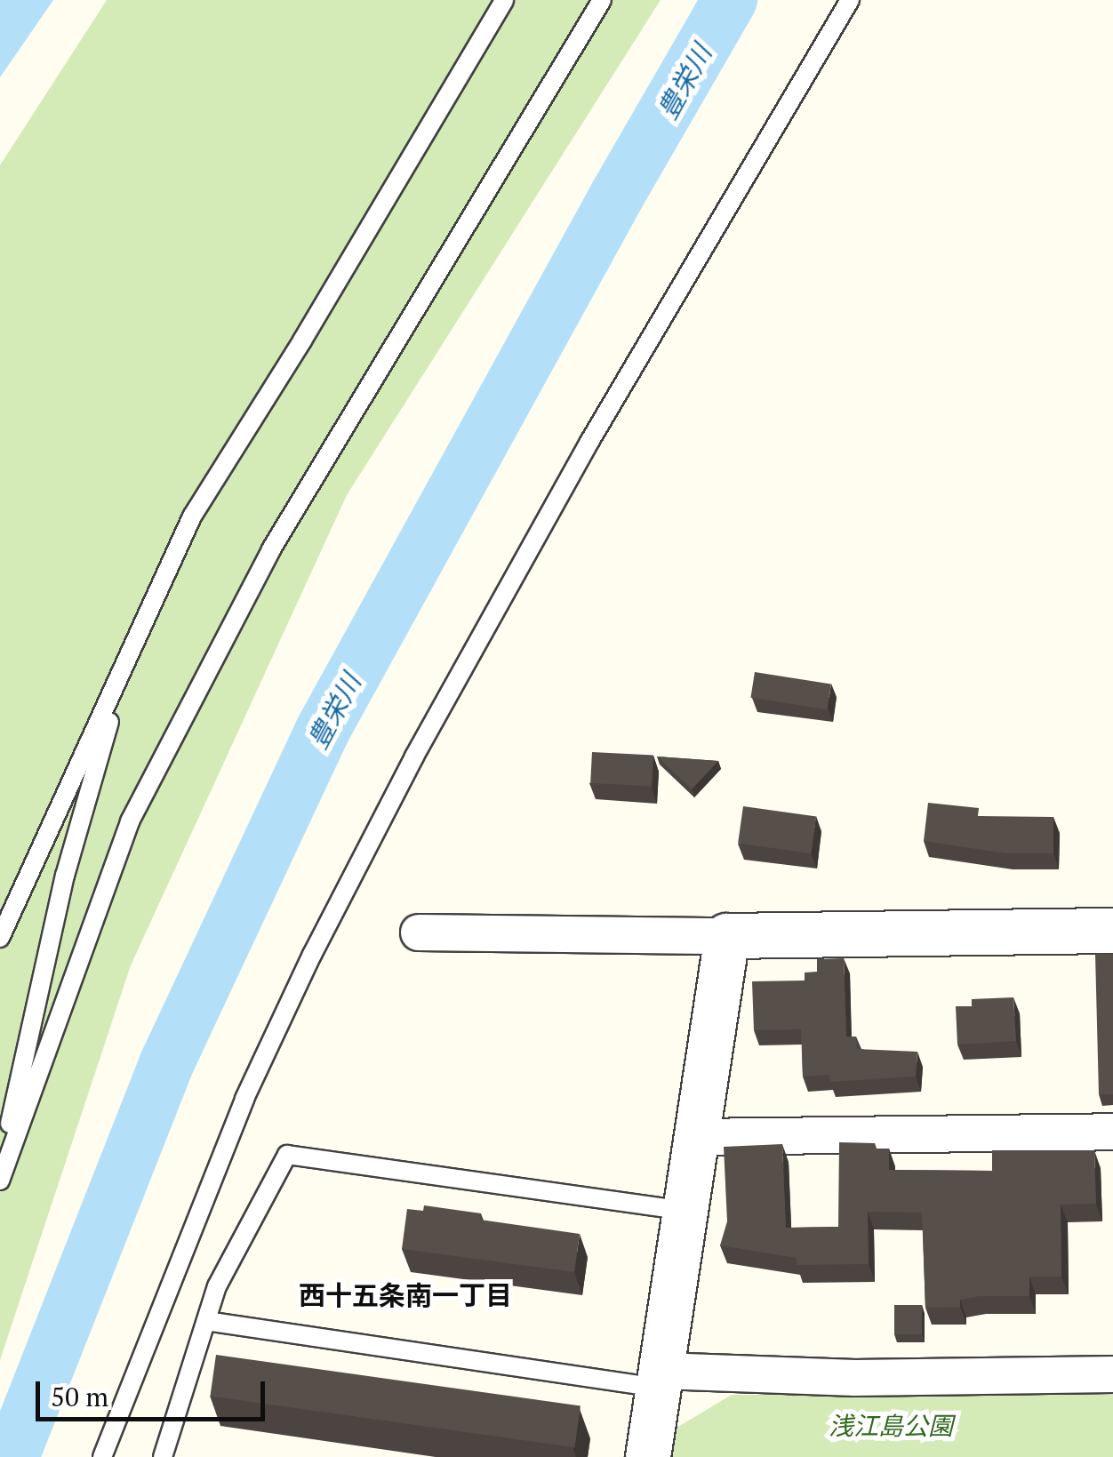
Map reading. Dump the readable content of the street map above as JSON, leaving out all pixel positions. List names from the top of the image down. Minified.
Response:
{"districts":["西十五条南一丁目"],"water":["豊栄川"],"parks":["浅江島公園"],"scale_bar":"50 m"}
